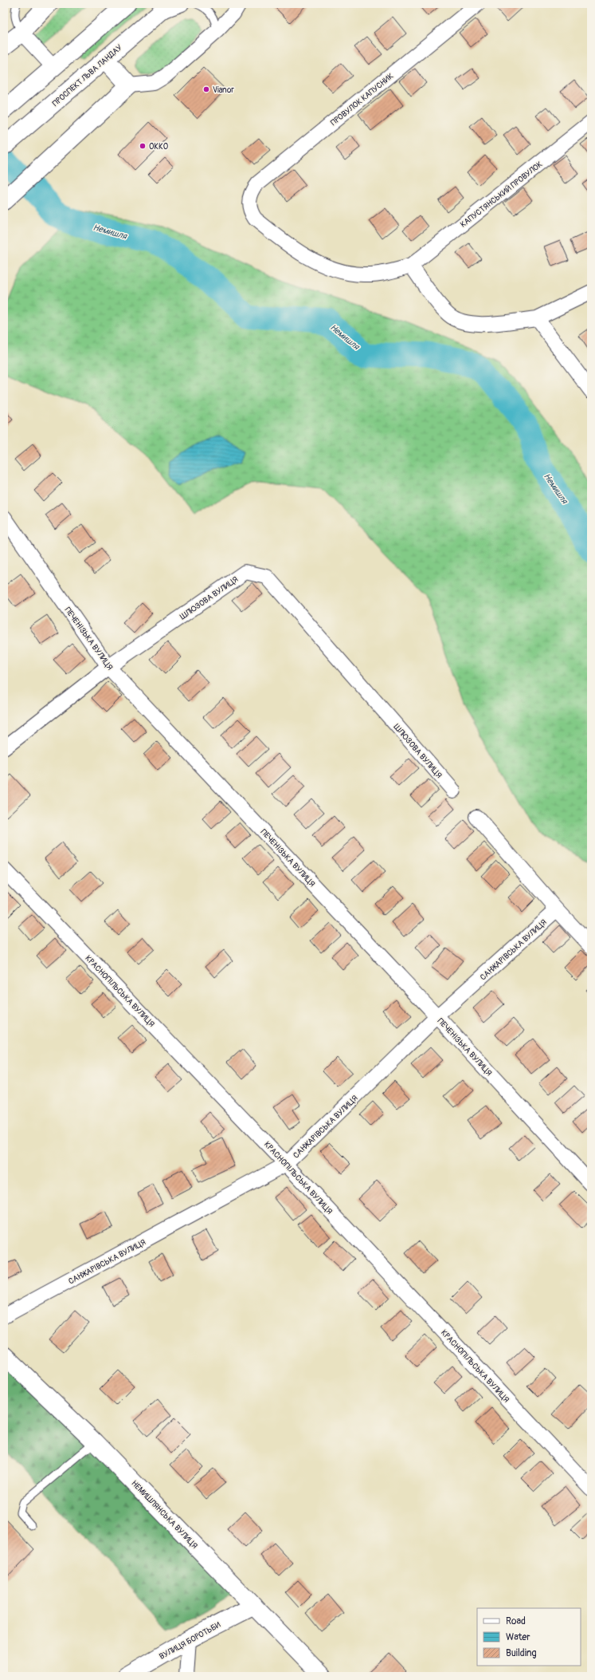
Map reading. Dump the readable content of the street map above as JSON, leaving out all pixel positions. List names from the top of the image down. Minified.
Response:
{"streets":{"street":["ПРОСПЕКТ ЛЬВА ЛАНДАУ","ПРОВУЛОК КАПУСНИК","КАПУСТЯНСЬКИЙ ПРОВУЛОК","ШЛЮЗОВА ВУЛИЦЯ","ПЕЧЕНІЗЬКА ВУЛИЦЯ","САНЖАРІВСЬКА ВУЛИЦЯ","КРАСНОПІЛЬСЬКА ВУЛИЦЯ","НЕМИШЛЯНСЬКА ВУЛИЦЯ","ВУЛИЦЯ БОРОТЬБИ"]},"crossings":[["ПРОВУЛОК КАПУСНИК","КАПУСТЯНСЬКИЙ ПРОВУЛОК"],["ШЛЮЗОВА ВУЛИЦЯ","ПЕЧЕНІЗЬКА ВУЛИЦЯ"],["ПЕЧЕНІЗЬКА ВУЛИЦЯ","САНЖАРІВСЬКА ВУЛИЦЯ"],["САНЖАРІВСЬКА ВУЛИЦЯ","КРАСНОПІЛЬСЬКА ВУЛИЦЯ"],["НЕМИШЛЯНСЬКА ВУЛИЦЯ","ВУЛИЦЯ БОРОТЬБИ"]],"water":["Немишля"],"places":["Vianor","ОККО"],"legend":["Road","Water","Building"]}
